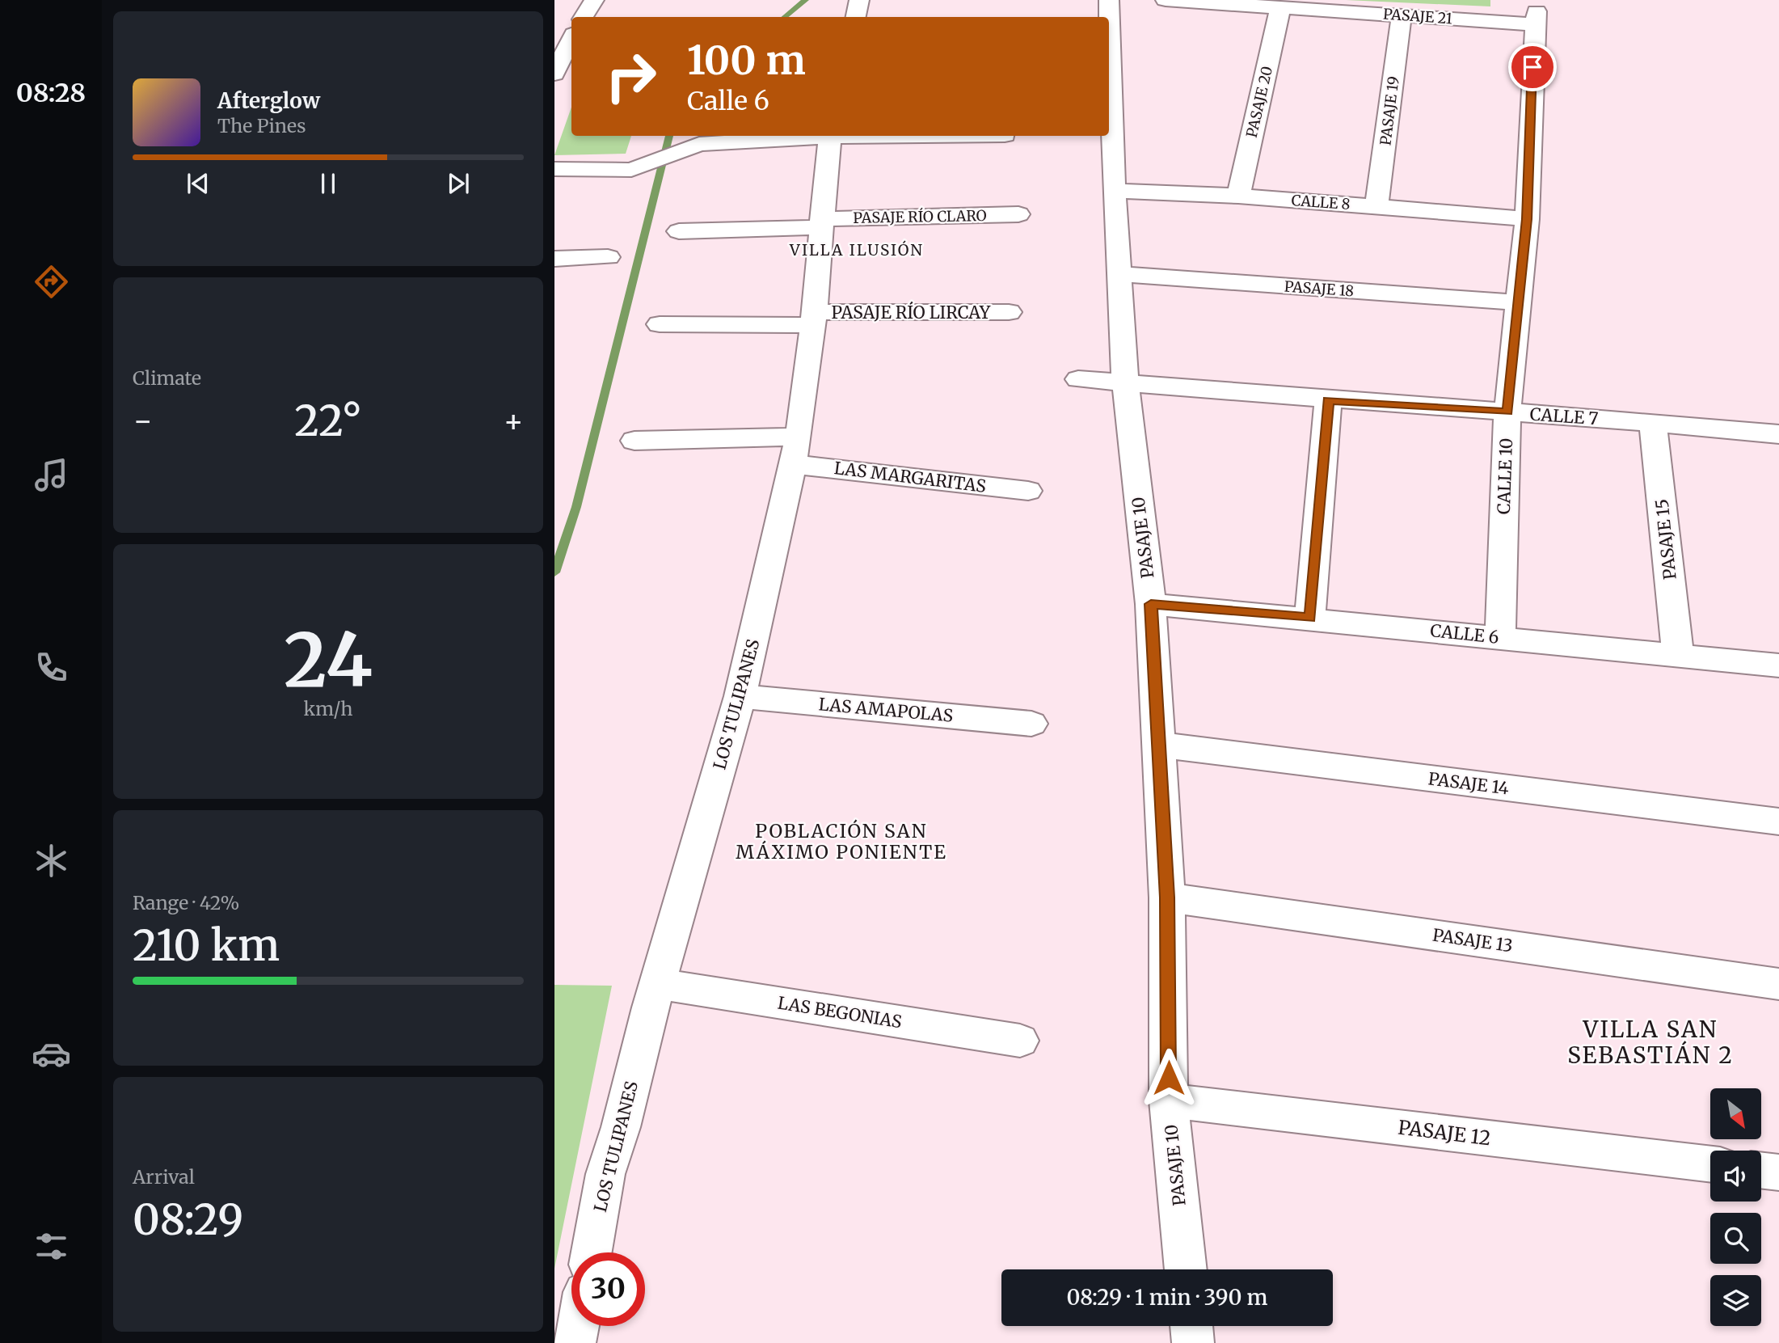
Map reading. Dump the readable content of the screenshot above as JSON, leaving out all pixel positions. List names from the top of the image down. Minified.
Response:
{"streets":{"street":["PASAJE 21","PASAJE 20","PASAJE 19","CALLE 8","PASAJE RÍO CLARO","PASAJE 18","PASAJE RÍO LIRCAY","CALLE 7","CALLE 10","LAS MARGARITAS","PASAJE 10","PASAJE 15","CALLE 6","LOS TULIPANES","LAS AMAPOLAS","PASAJE 14","PASAJE 13","LAS BEGONIAS","PASAJE 12"]},"crossings":[["PASAJE 21","PASAJE 20"],["PASAJE 21","PASAJE 19"],["PASAJE 21","CALLE 10"],["PASAJE 20","CALLE 8"],["PASAJE 19","CALLE 8"],["CALLE 8","CALLE 10"],["CALLE 8","PASAJE 10"],["PASAJE RÍO CLARO","LOS TULIPANES"],["PASAJE 18","CALLE 10"],["PASAJE 18","PASAJE 10"],["PASAJE RÍO LIRCAY","LOS TULIPANES"],["CALLE 7","CALLE 10"],["CALLE 7","PASAJE 10"],["CALLE 7","PASAJE 15"],["CALLE 10","CALLE 6"],["LAS MARGARITAS","LOS TULIPANES"],["PASAJE 10","CALLE 6"],["PASAJE 10","PASAJE 14"],["PASAJE 10","PASAJE 13"],["PASAJE 10","PASAJE 12"],["PASAJE 15","CALLE 6"],["LOS TULIPANES","LAS AMAPOLAS"],["LOS TULIPANES","LAS BEGONIAS"]],"districts":["VILLA ILUSIÓN","POBLACIÓN SAN MÁXIMO PONIENTE","VILLA SAN SEBASTIÁN 2"],"north":"bottom right","page":{"tabs":"08:28","turn":["100 m","Calle 6"],"song":["Afterglow","The Pines"],"tile":["Climate",["24","km/h"],["Range · 42%","210 km"],["Arrival","08:29"]],"heat":["−","22°","+"],"limit":"30","trip":"08:29 · 1 min · 390 m"}}
